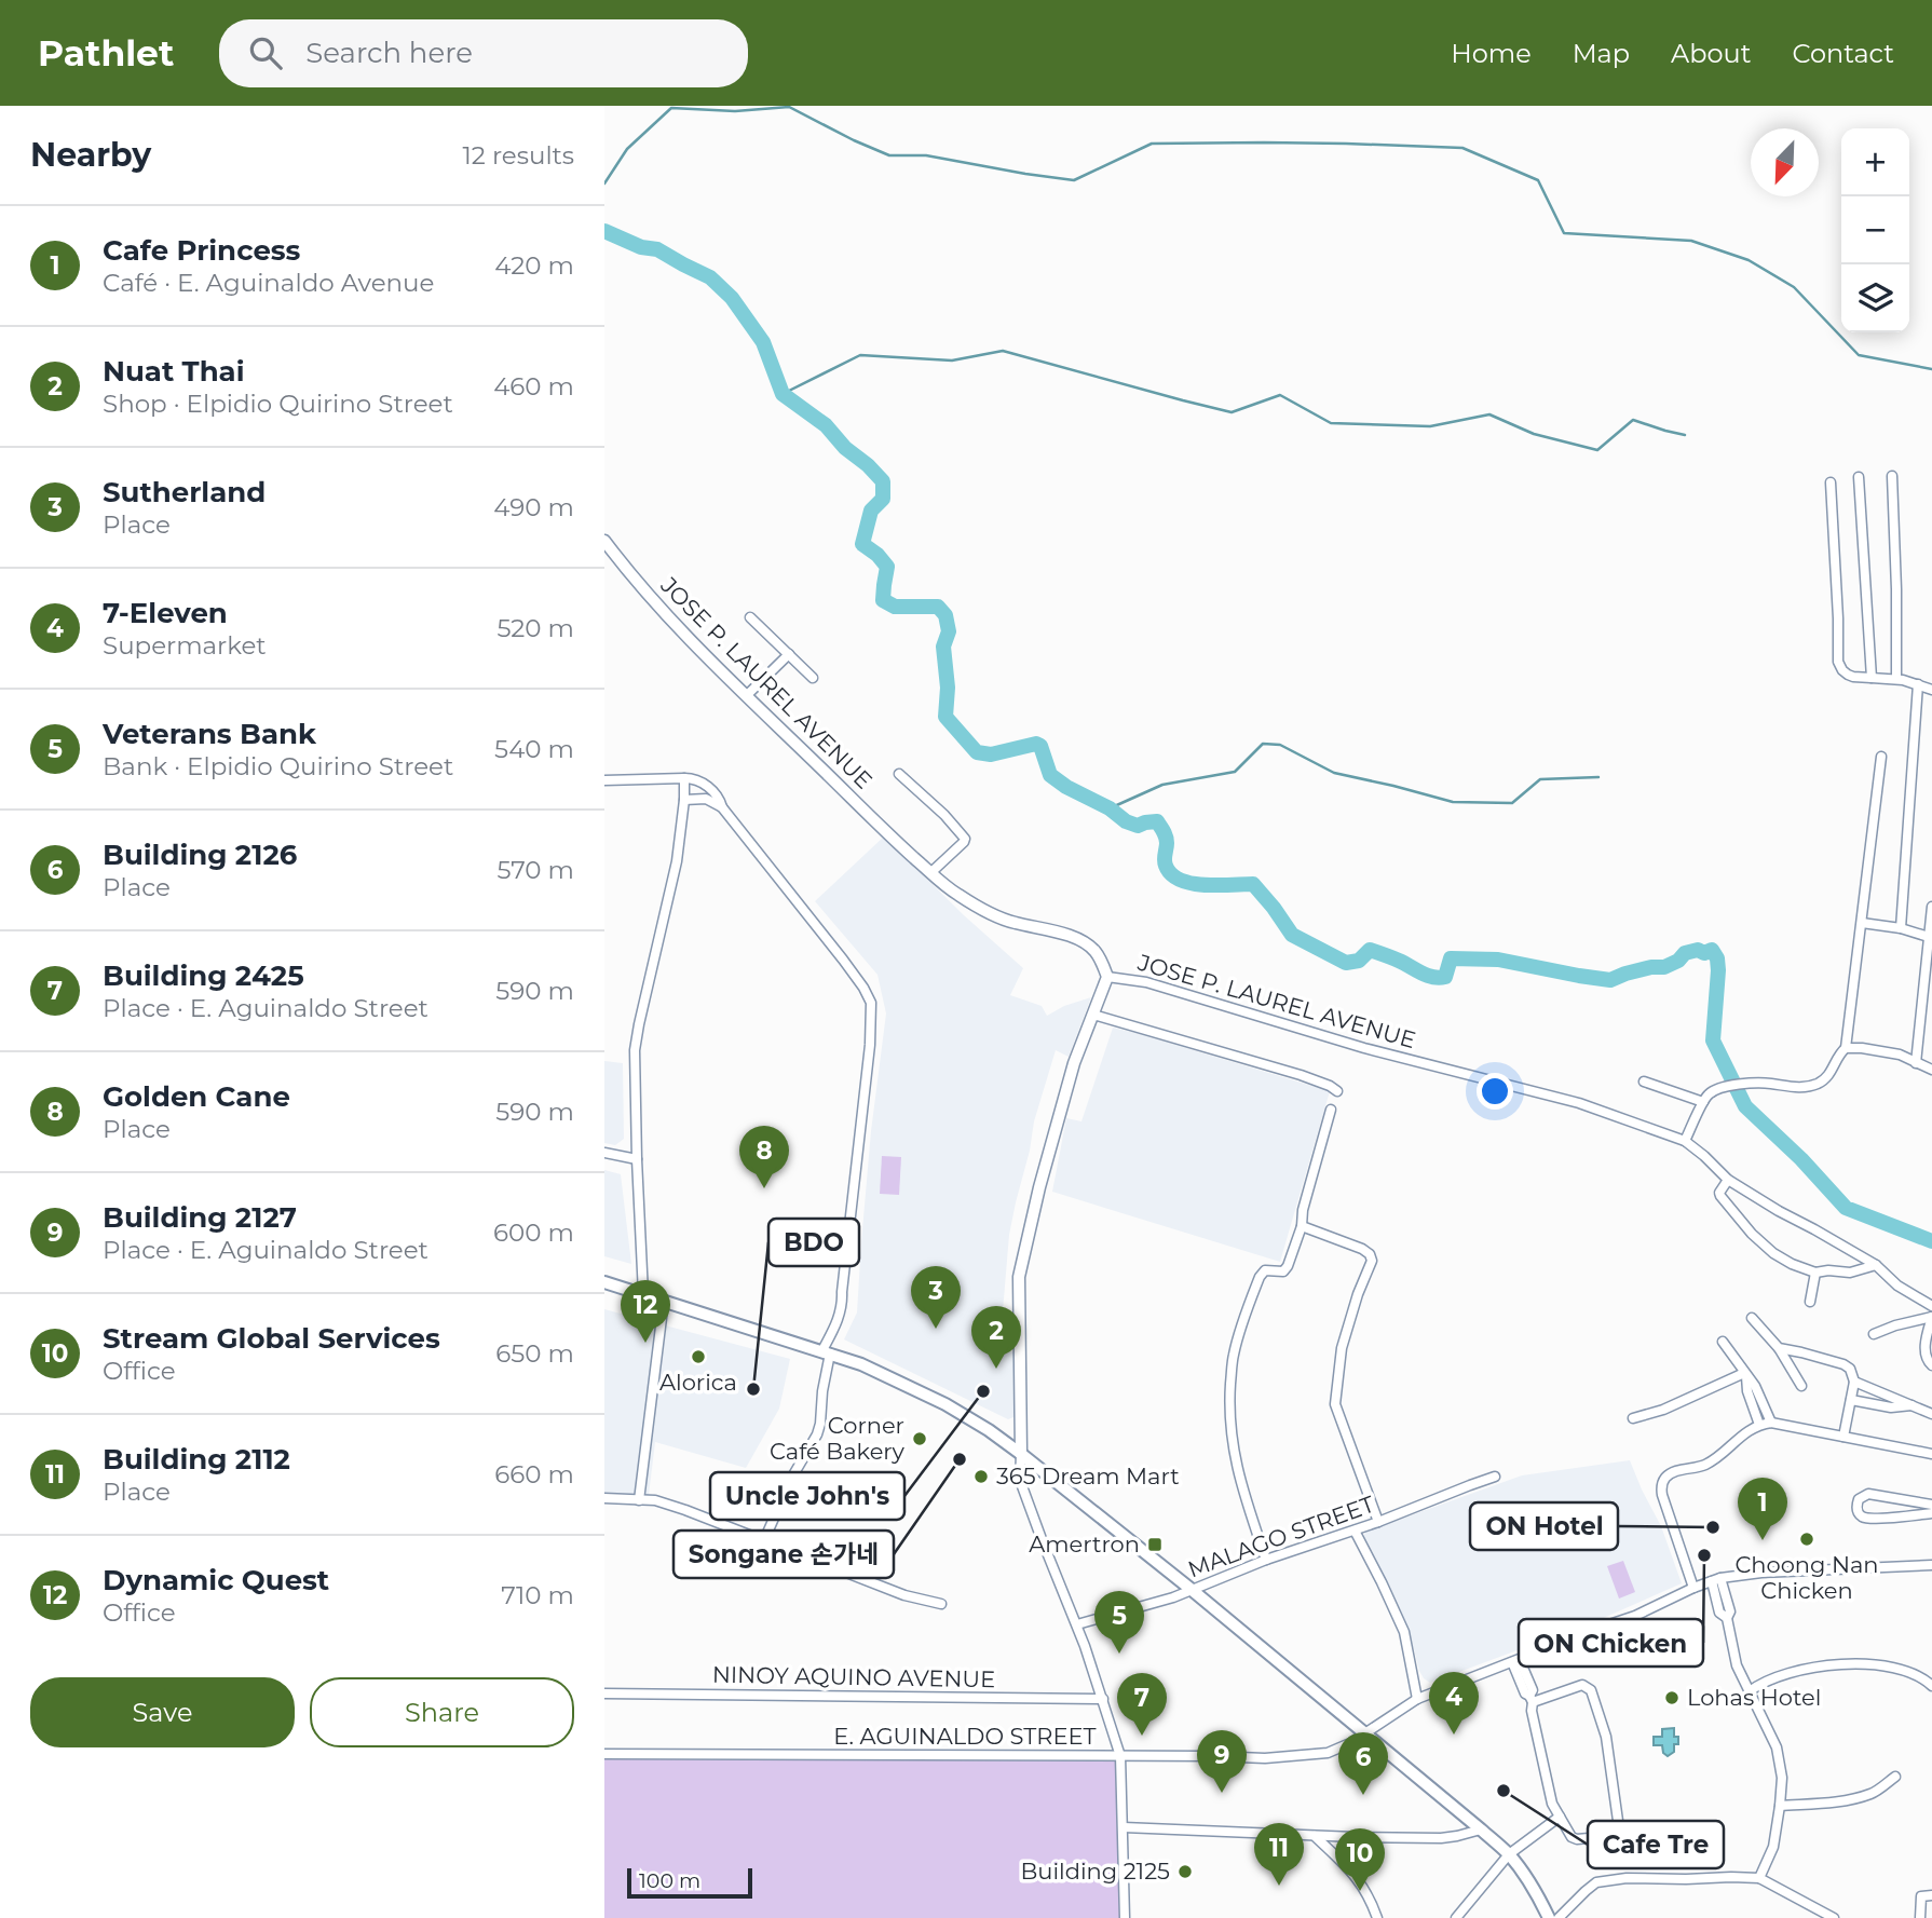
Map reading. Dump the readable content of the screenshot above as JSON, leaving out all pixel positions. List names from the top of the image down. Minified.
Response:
{"streets":{"street":["JOSE P. LAUREL AVENUE","MALAGO STREET","NINOY AQUINO AVENUE","E. AGUINALDO STREET"]},"places":{"other":["Alorica","BDO","Uncle John's","Corner Café Bakery","Songane 손가네","365 Dream Mart","ON Hotel","Choong Nan Chicken","ON Chicken","Lohas Hotel","Cafe Tre","Building 2125"],"transit":["Amertron"]},"scale_bar":"100 m","north":"bottom left","page":{"header":"Pathlet","search":"Search here","nav":["Home","Map","About","Contact"],"heading":["Nearby","12 results"],"map_buttons":["+","−"],"list":[{"mark":"1","name":"Cafe Princess","note":"Café · E. Aguinaldo Avenue","value":"420 m"},{"mark":"2","name":"Nuat Thai","note":"Shop · Elpidio Quirino Street","value":"460 m"},{"mark":"3","name":"Sutherland","note":"Place","value":"490 m"},{"mark":"4","name":"7-Eleven","note":"Supermarket","value":"520 m"},{"mark":"5","name":"Veterans Bank","note":"Bank · Elpidio Quirino Street","value":"540 m"},{"mark":"6","name":"Building 2126","note":"Place","value":"570 m"},{"mark":"7","name":"Building 2425","note":"Place · E. Aguinaldo Street","value":"590 m"},{"mark":"8","name":"Golden Cane","note":"Place","value":"590 m"},{"mark":"9","name":"Building 2127","note":"Place · E. Aguinaldo Street","value":"600 m"},{"mark":"10","name":"Stream Global Services","note":"Office","value":"650 m"},{"mark":"11","name":"Building 2112","note":"Place","value":"660 m"},{"mark":"12","name":"Dynamic Quest","note":"Office","value":"710 m"}],"pins":["8","3","12","2","1","5","4","7","9","6","11","10"],"buttons":["Save","Share"],"scale":"100 m"}}
